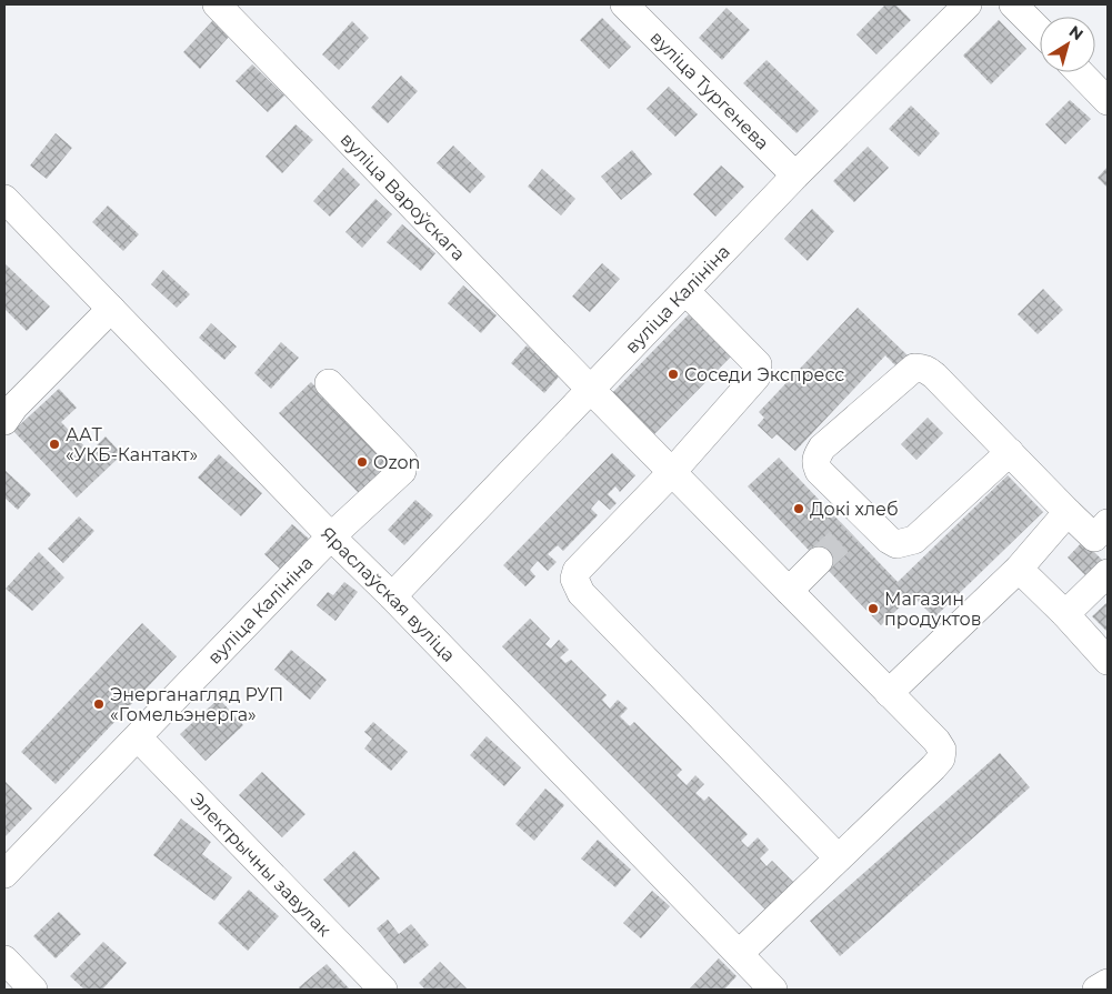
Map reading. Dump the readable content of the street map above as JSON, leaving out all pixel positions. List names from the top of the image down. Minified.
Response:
{"streets":{"street":["вуліца Тургенева","вуліца Вароўскага","вуліца Калініна","Яраслаўская вуліца","Электрычны завулак"]},"crossings":[["вуліца Тургенева","вуліца Калініна"],["вуліца Вароўскага","вуліца Калініна"],["вуліца Калініна","Яраслаўская вуліца"],["вуліца Калініна","Электрычны завулак"]],"places":["Соседи Экспресс","ААТ «УКБ-Кантакт»","Ozon","Докі хлеб","Магазин продуктов","Энерганагляд РУП «Гомельэнерга»"],"north":"top right"}
